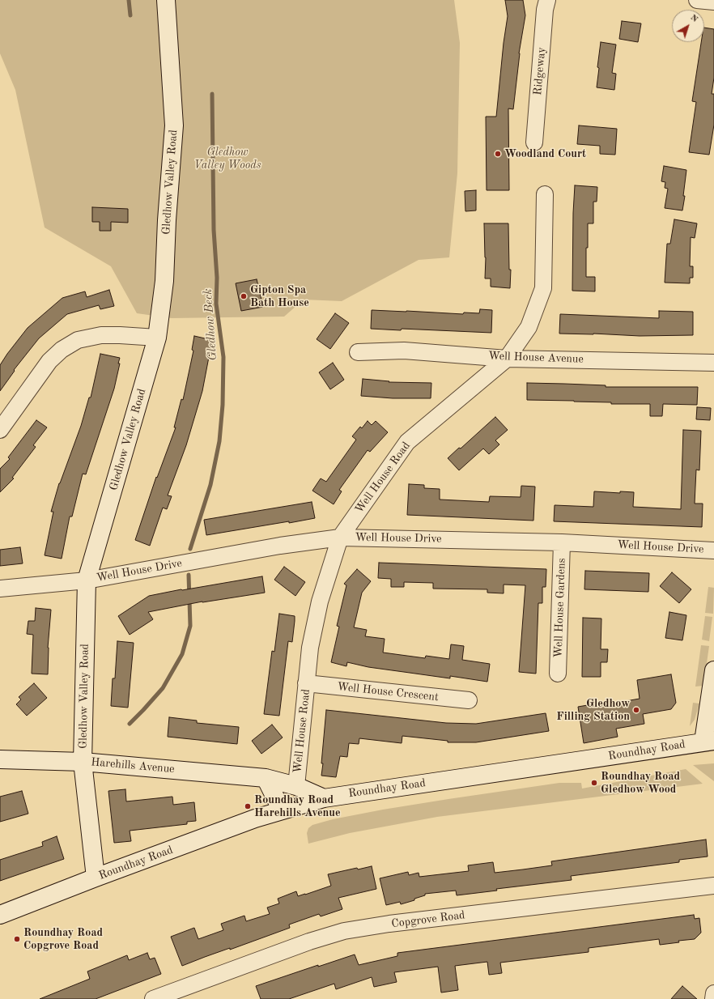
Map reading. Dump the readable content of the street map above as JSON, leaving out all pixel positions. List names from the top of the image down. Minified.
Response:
{"streets":{"street":["Ridgeway","Gledhow Valley Road","Well House Avenue","Well House Road","Well House Drive","Well House Gardens","Well House Crescent","Roundhay Road","Harehills Avenue","Copgrove Road"]},"crossings":[["Gledhow Valley Road","Well House Drive"],["Gledhow Valley Road","Roundhay Road"],["Gledhow Valley Road","Harehills Avenue"],["Well House Avenue","Well House Road"],["Well House Road","Well House Drive"],["Well House Road","Well House Crescent"],["Well House Road","Harehills Avenue"],["Well House Drive","Well House Gardens"],["Roundhay Road","Harehills Avenue"]],"water":["Gledhow Beck"],"parks":["Gledhow Valley Woods"],"places":["Woodland Court","Gipton Spa Bath House","Gledhow Filling Station","Roundhay Road Gledhow Wood","Roundhay Road Harehills Avenue","Roundhay Road Copgrove Road"],"north":"top right"}
